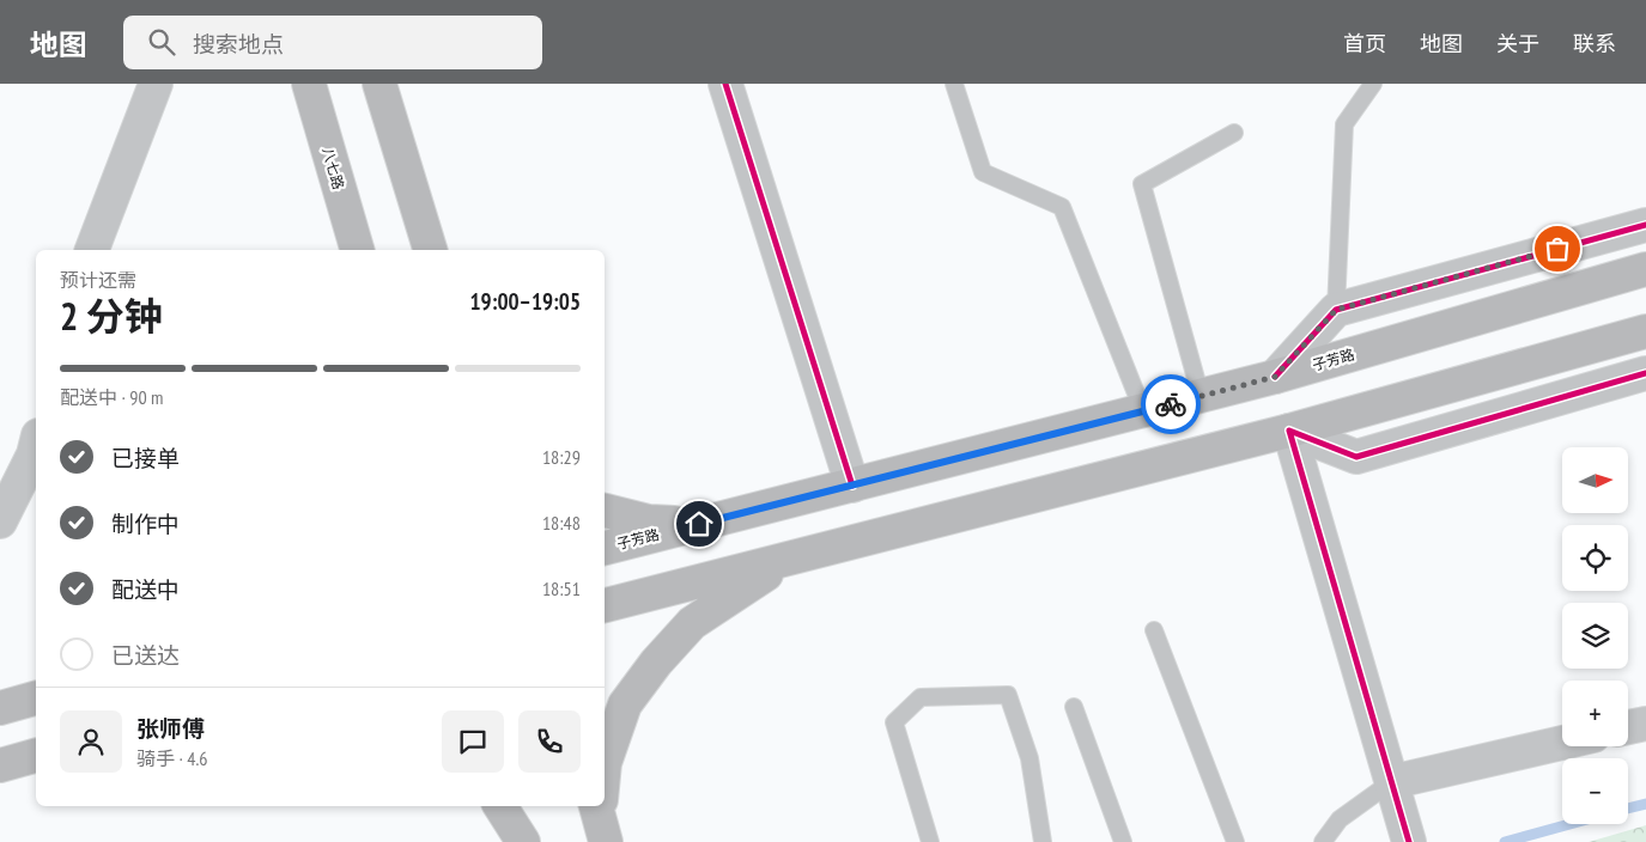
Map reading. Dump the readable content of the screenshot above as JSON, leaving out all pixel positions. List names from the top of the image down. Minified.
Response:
{"streets":{"main road":["八七路","子芳路"]},"north":"right","page":{"header":"地图","search":"搜索地点","nav":["首页","地图","关于","联系"],"heading":["2 分钟","预计还需","19:00–19:05"],"panel":["张师傅","骑手 · 4.6"],"bar":"配送中 · 90 m","list":[["已接单","18:29"],["制作中","18:48"],["配送中","18:51"],"已送达"],"map_buttons":["+","−"]}}
